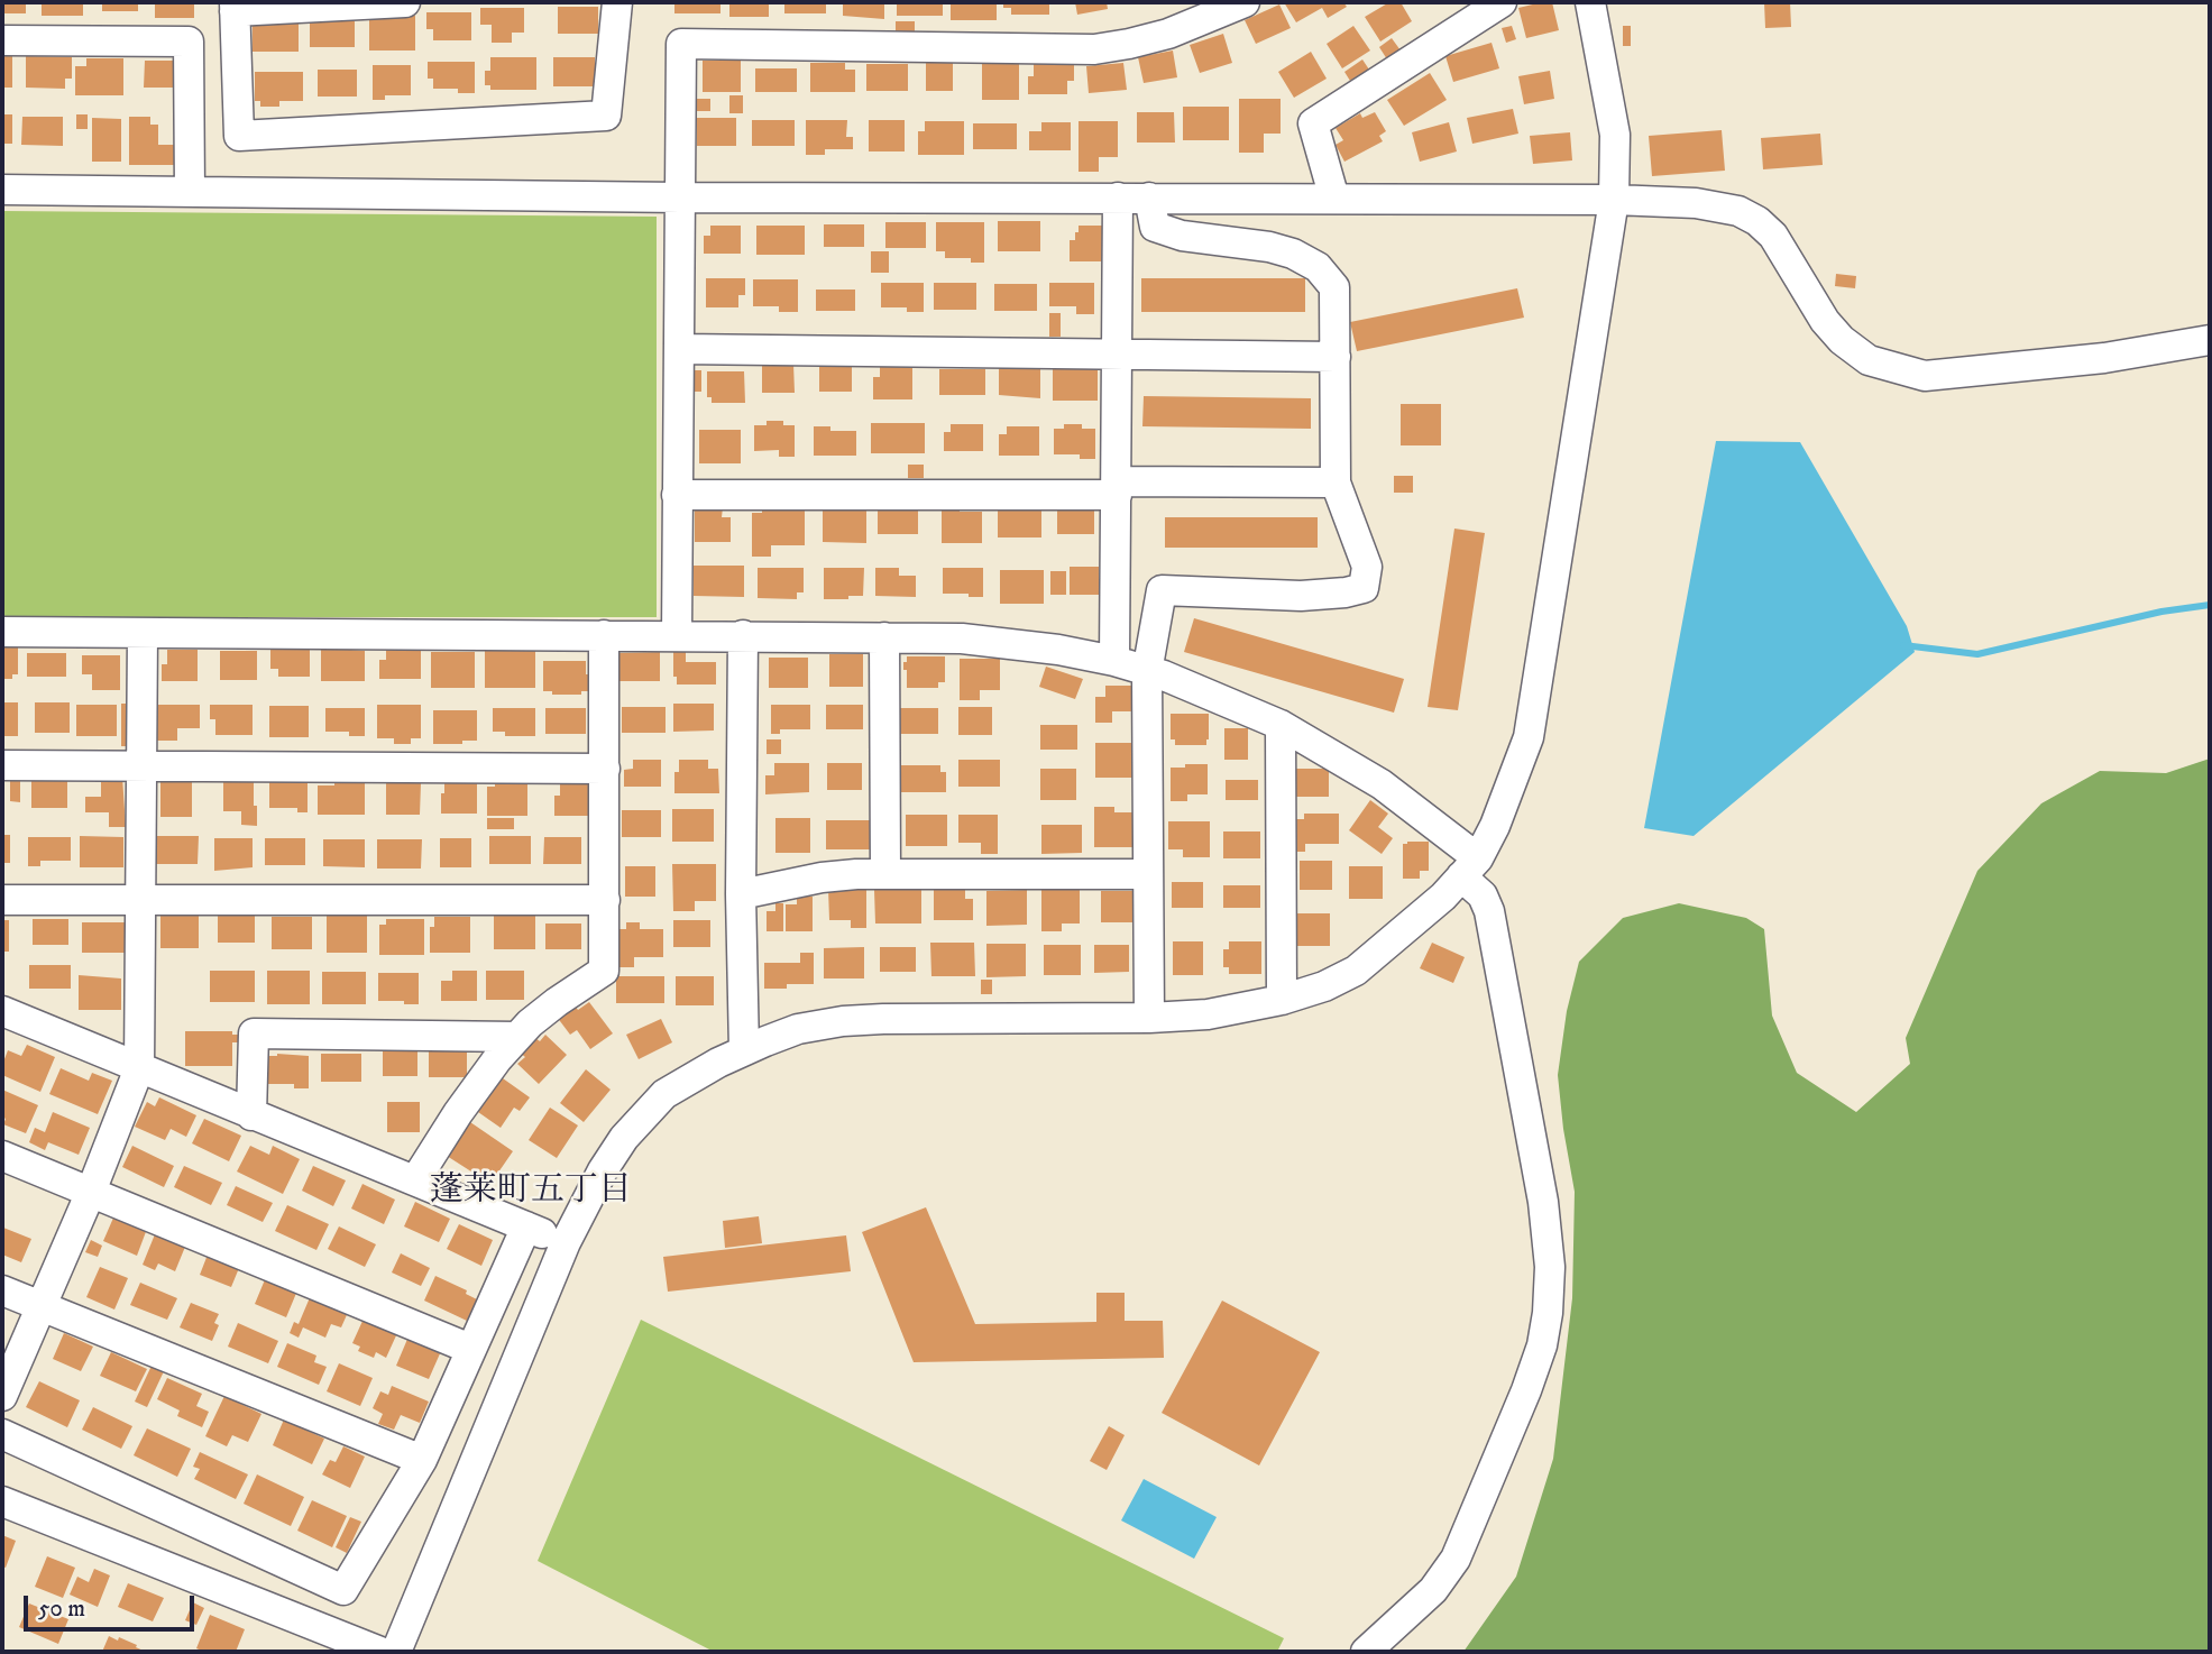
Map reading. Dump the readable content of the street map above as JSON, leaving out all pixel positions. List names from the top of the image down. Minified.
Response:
{"districts":["蓬莱町五丁目"],"scale_bar":"50 m"}
